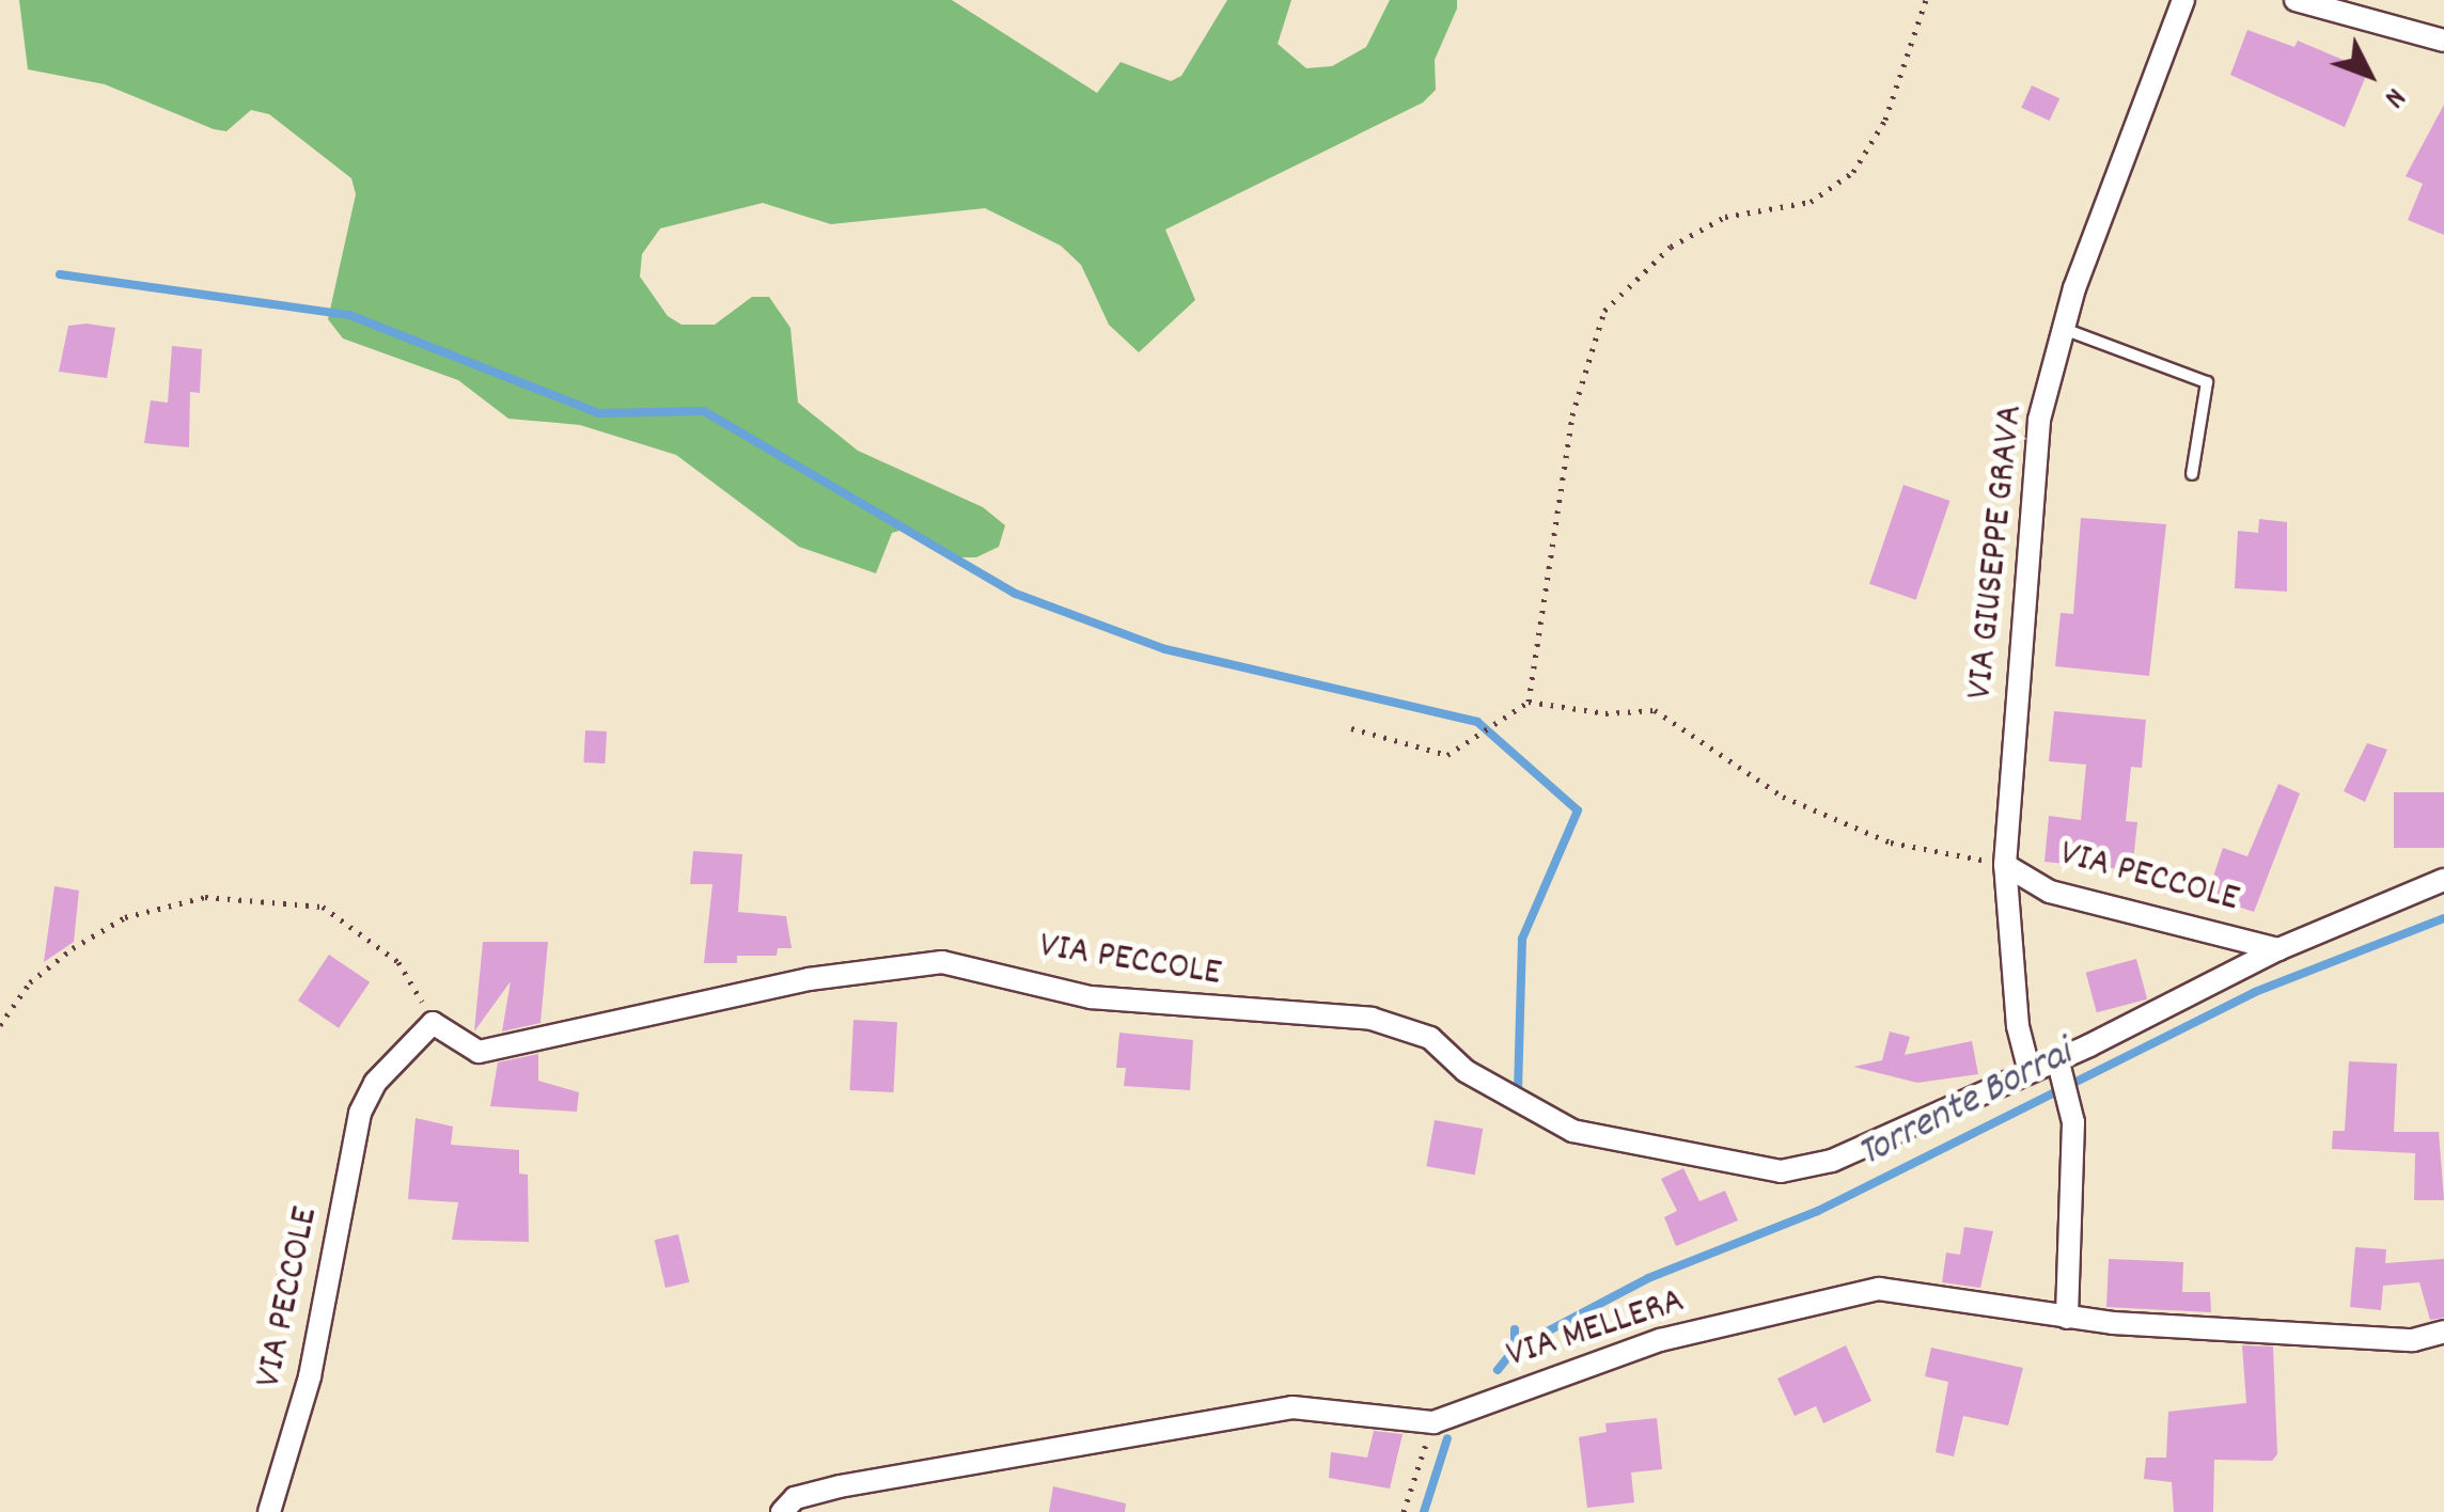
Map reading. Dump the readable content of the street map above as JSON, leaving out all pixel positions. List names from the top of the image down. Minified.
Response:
{"streets":{"street":["VIA GIUSEPPE GRAVA","VIA PECCOLE","VIA MELLERA"]},"crossings":[["VIA GIUSEPPE GRAVA","VIA PECCOLE"]],"water":["Torrente Borrai"],"north":"bottom right"}
